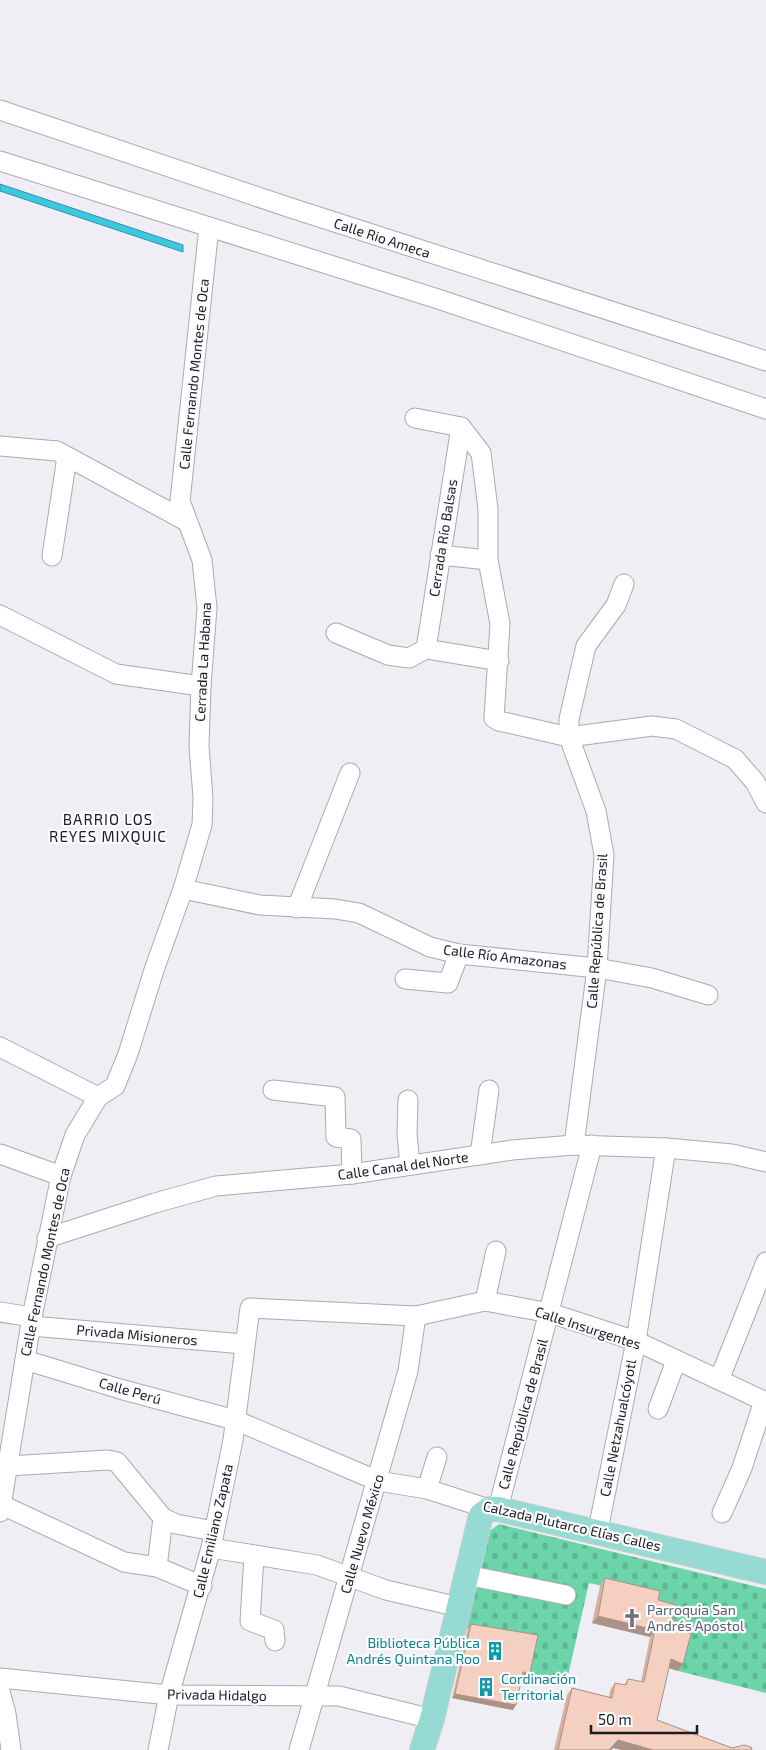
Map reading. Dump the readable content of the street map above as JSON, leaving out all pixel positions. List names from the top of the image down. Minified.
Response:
{"streets":{"main road":["Calzada Plutarco Elías Calles"],"street":["Calle Rio Ameca","Calle Fernando Montes de Oca","Cerrada Río Balsas","Cerrada La Habana","Calle República de Brasil","Calle Río Amazonas","Calle Canal del Norte","Calle Insurgentes","Privada Misioneros","Calle Perú","Calle Netzahualcóyotl","Calle Emiliano Zapata","Calle Nuevo México","Privada Hidalgo"]},"crossings":[["Calle Fernando Montes de Oca","Cerrada La Habana"],["Calle Fernando Montes de Oca","Calle Río Amazonas"],["Calle Fernando Montes de Oca","Calle Canal del Norte"],["Calle Fernando Montes de Oca","Privada Misioneros"],["Calle Fernando Montes de Oca","Calle Perú"],["Cerrada La Habana","Calle Río Amazonas"],["Calle República de Brasil","Calle Río Amazonas"],["Calle República de Brasil","Calle Canal del Norte"],["Calle República de Brasil","Calle Insurgentes"],["Calle República de Brasil","Calzada Plutarco Elías Calles"],["Calle Canal del Norte","Calle Netzahualcóyotl"],["Calle Insurgentes","Calle Netzahualcóyotl"],["Calle Insurgentes","Calle Emiliano Zapata"],["Calle Insurgentes","Calle Nuevo México"],["Privada Misioneros","Calle Emiliano Zapata"],["Calle Perú","Calzada Plutarco Elías Calles"],["Calle Perú","Calle Emiliano Zapata"],["Calle Perú","Calle Nuevo México"],["Calle Netzahualcóyotl","Calzada Plutarco Elías Calles"],["Calzada Plutarco Elías Calles","Calle Nuevo México"],["Calle Emiliano Zapata","Privada Hidalgo"],["Calle Nuevo México","Privada Hidalgo"]],"districts":["BARRIO LOS REYES MIXQUIC"],"places":{"church":["Parroquia San Andrés Apóstol"],"building":["Biblioteca Pública Andrés Quintana Roo","Cordinación Territorial"]},"scale_bar":"50 m"}
